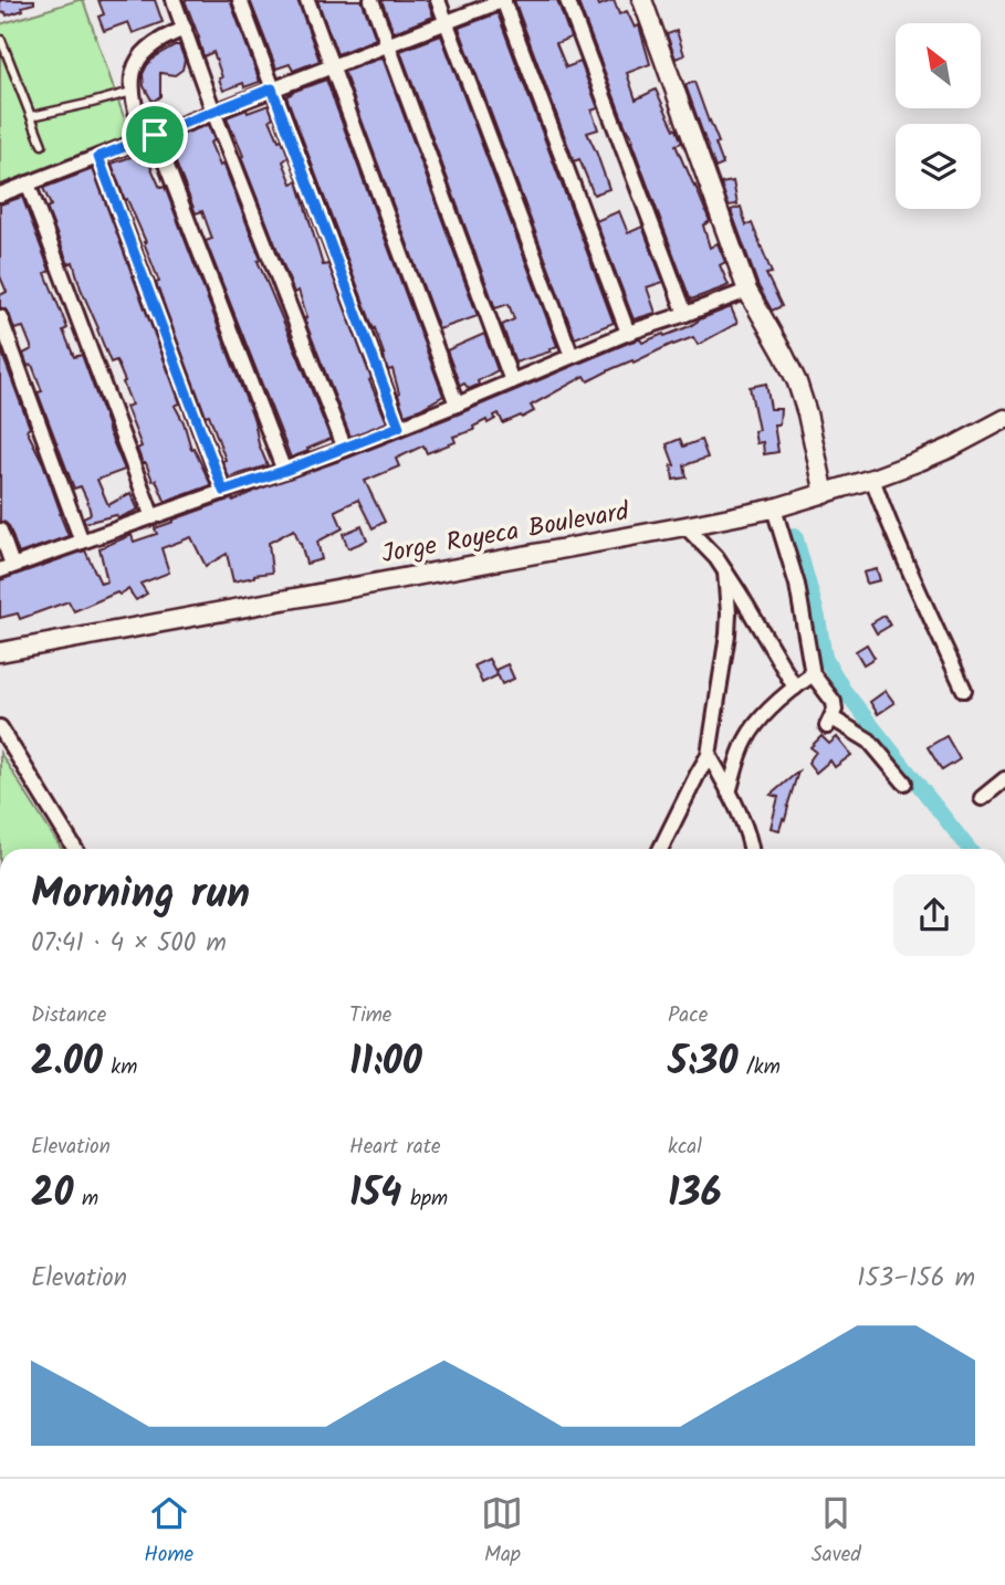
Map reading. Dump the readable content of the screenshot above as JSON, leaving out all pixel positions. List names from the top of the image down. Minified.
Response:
{"streets":{"street":["Jorge Royeca Boulevard"]},"north":"top left","page":{"heading":["Morning run","07:41 · 4 × 500 m"],"stats":[["Distance","2.00 km"],["Time","11:00"],["Pace","5:30 /km"],["Elevation","20 m"],["Heart rate","154 bpm"],["kcal","136"]],"chart":["Elevation","153–156 m"],"tabs":["Home","Map","Saved"]}}
